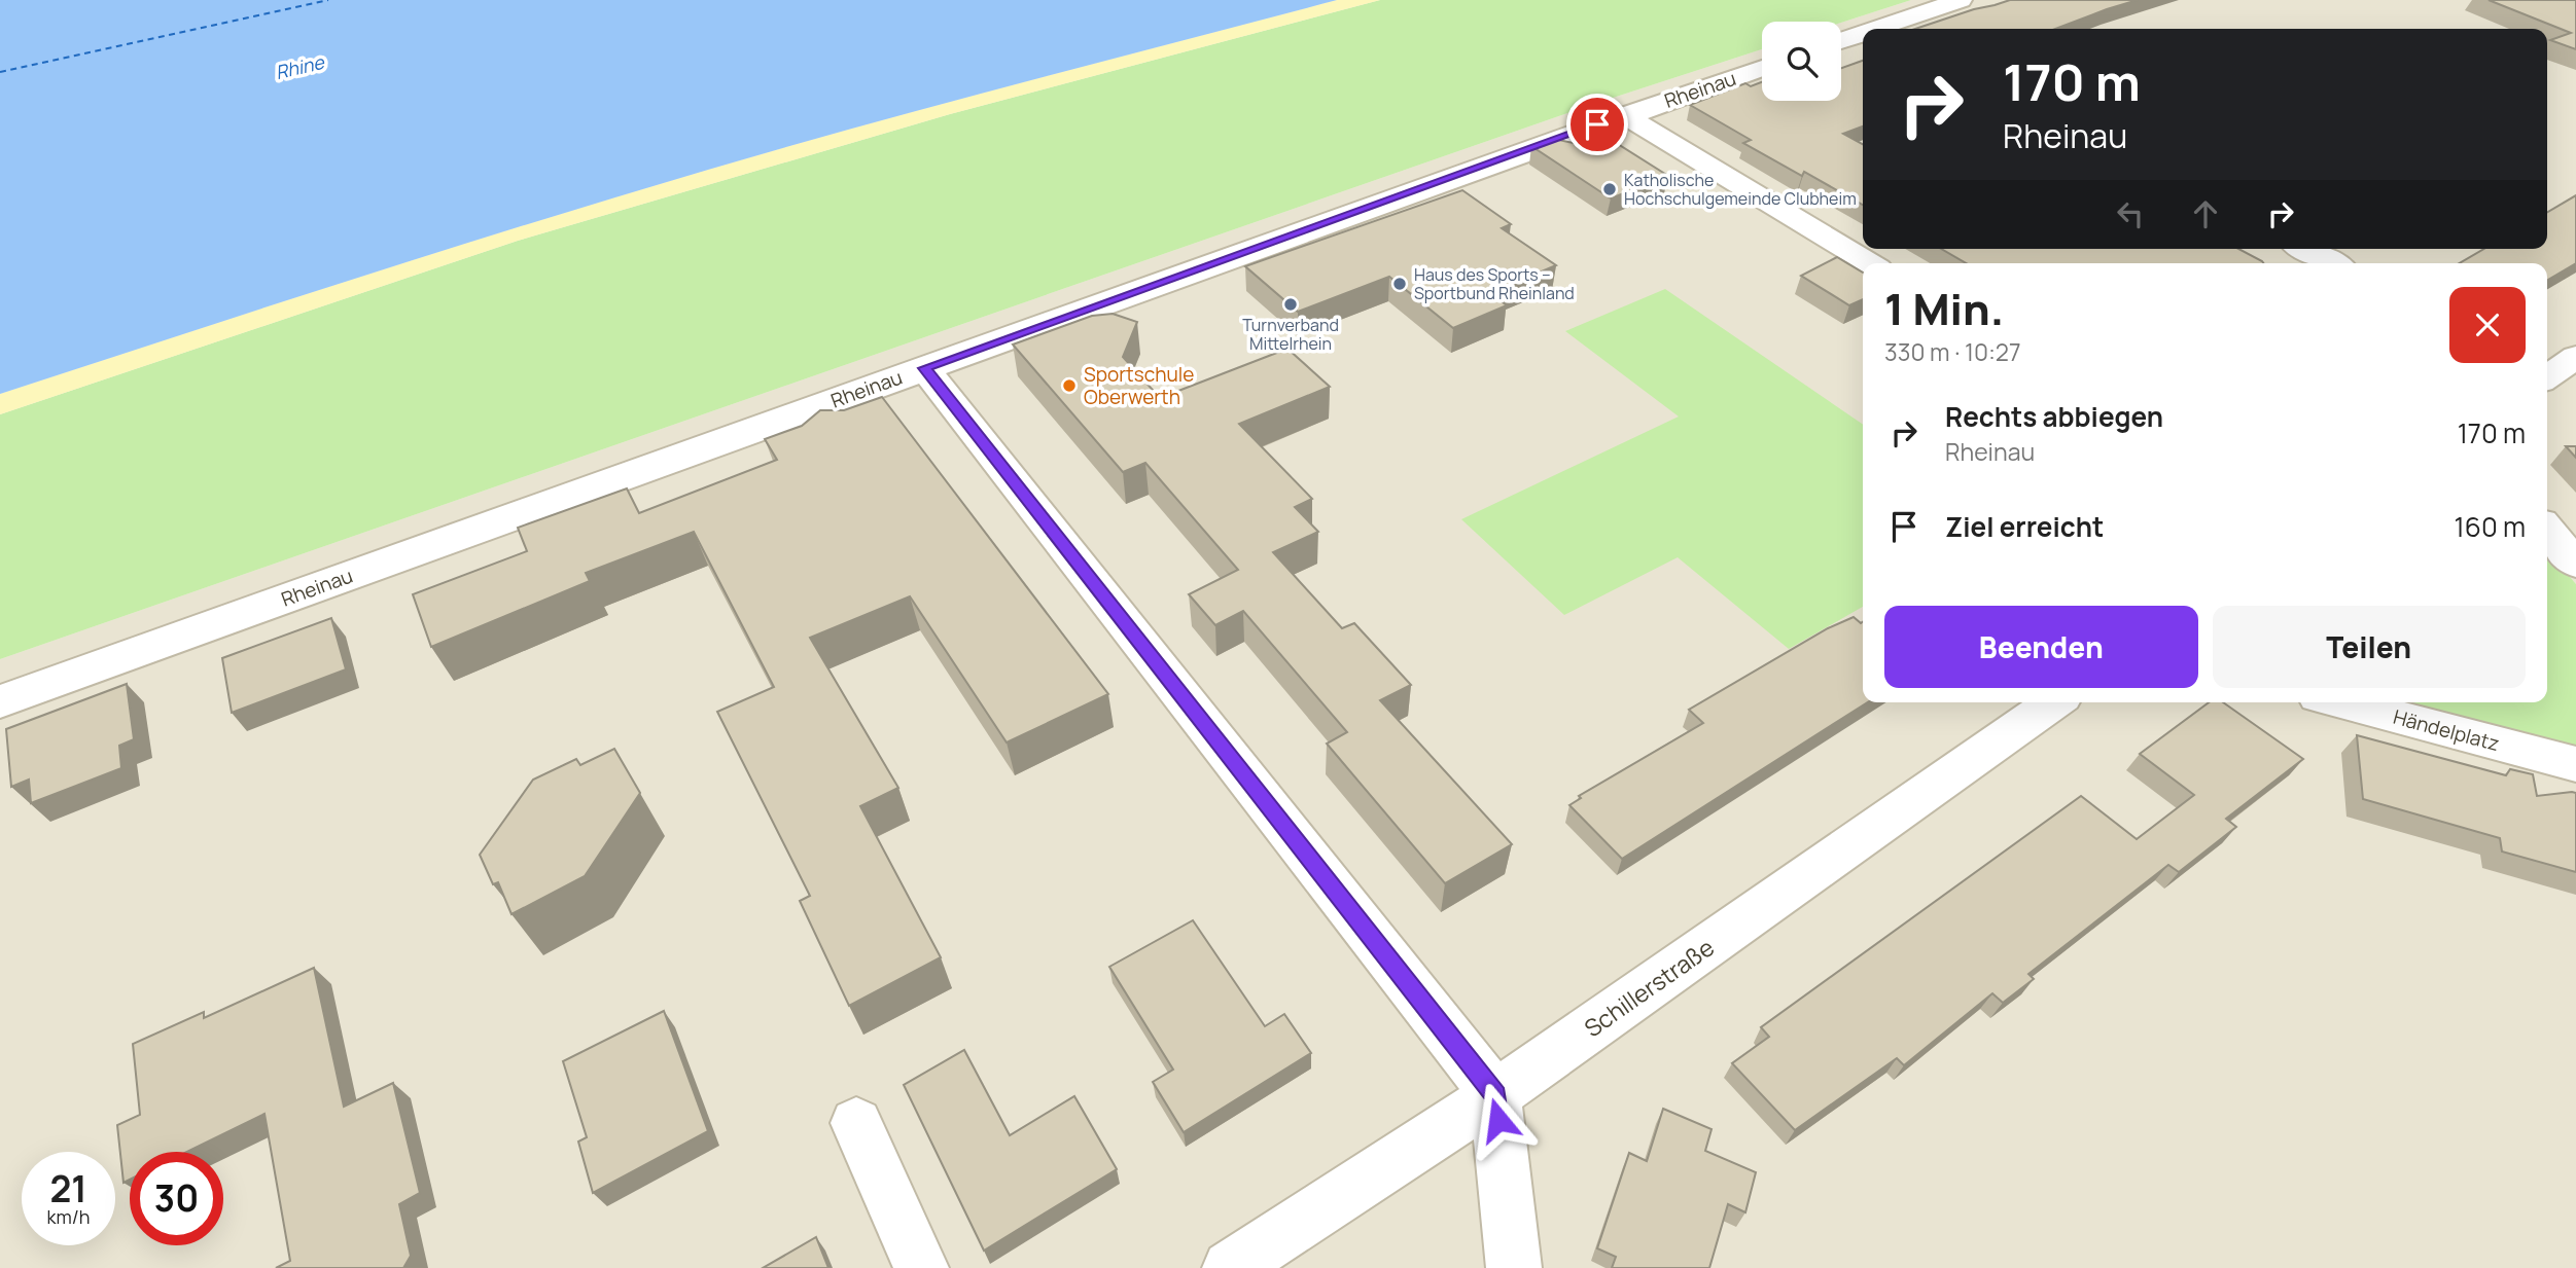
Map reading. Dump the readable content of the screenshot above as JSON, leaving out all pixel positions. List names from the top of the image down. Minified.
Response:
{"streets":{"street":["Rheinau","Händelplatz","Schillerstraße"]},"water":["Rhine"],"places":["Katholische Hochschulgemeinde Clubheim","Haus des Sports – Sportbund Rheinland","Turnverband Mittelrhein","Sportschule Oberwerth"],"page":{"turn":["170 m","Rheinau"],"heading":["1 Min.","330 m · 10:27"],"list":[{"name":"Rechts abbiegen","note":"Rheinau","value":"170 m"},{"name":"Ziel erreicht","value":"160 m"}],"buttons":["Beenden","Teilen"],"speed":"21 km/h","limit":"30"}}
